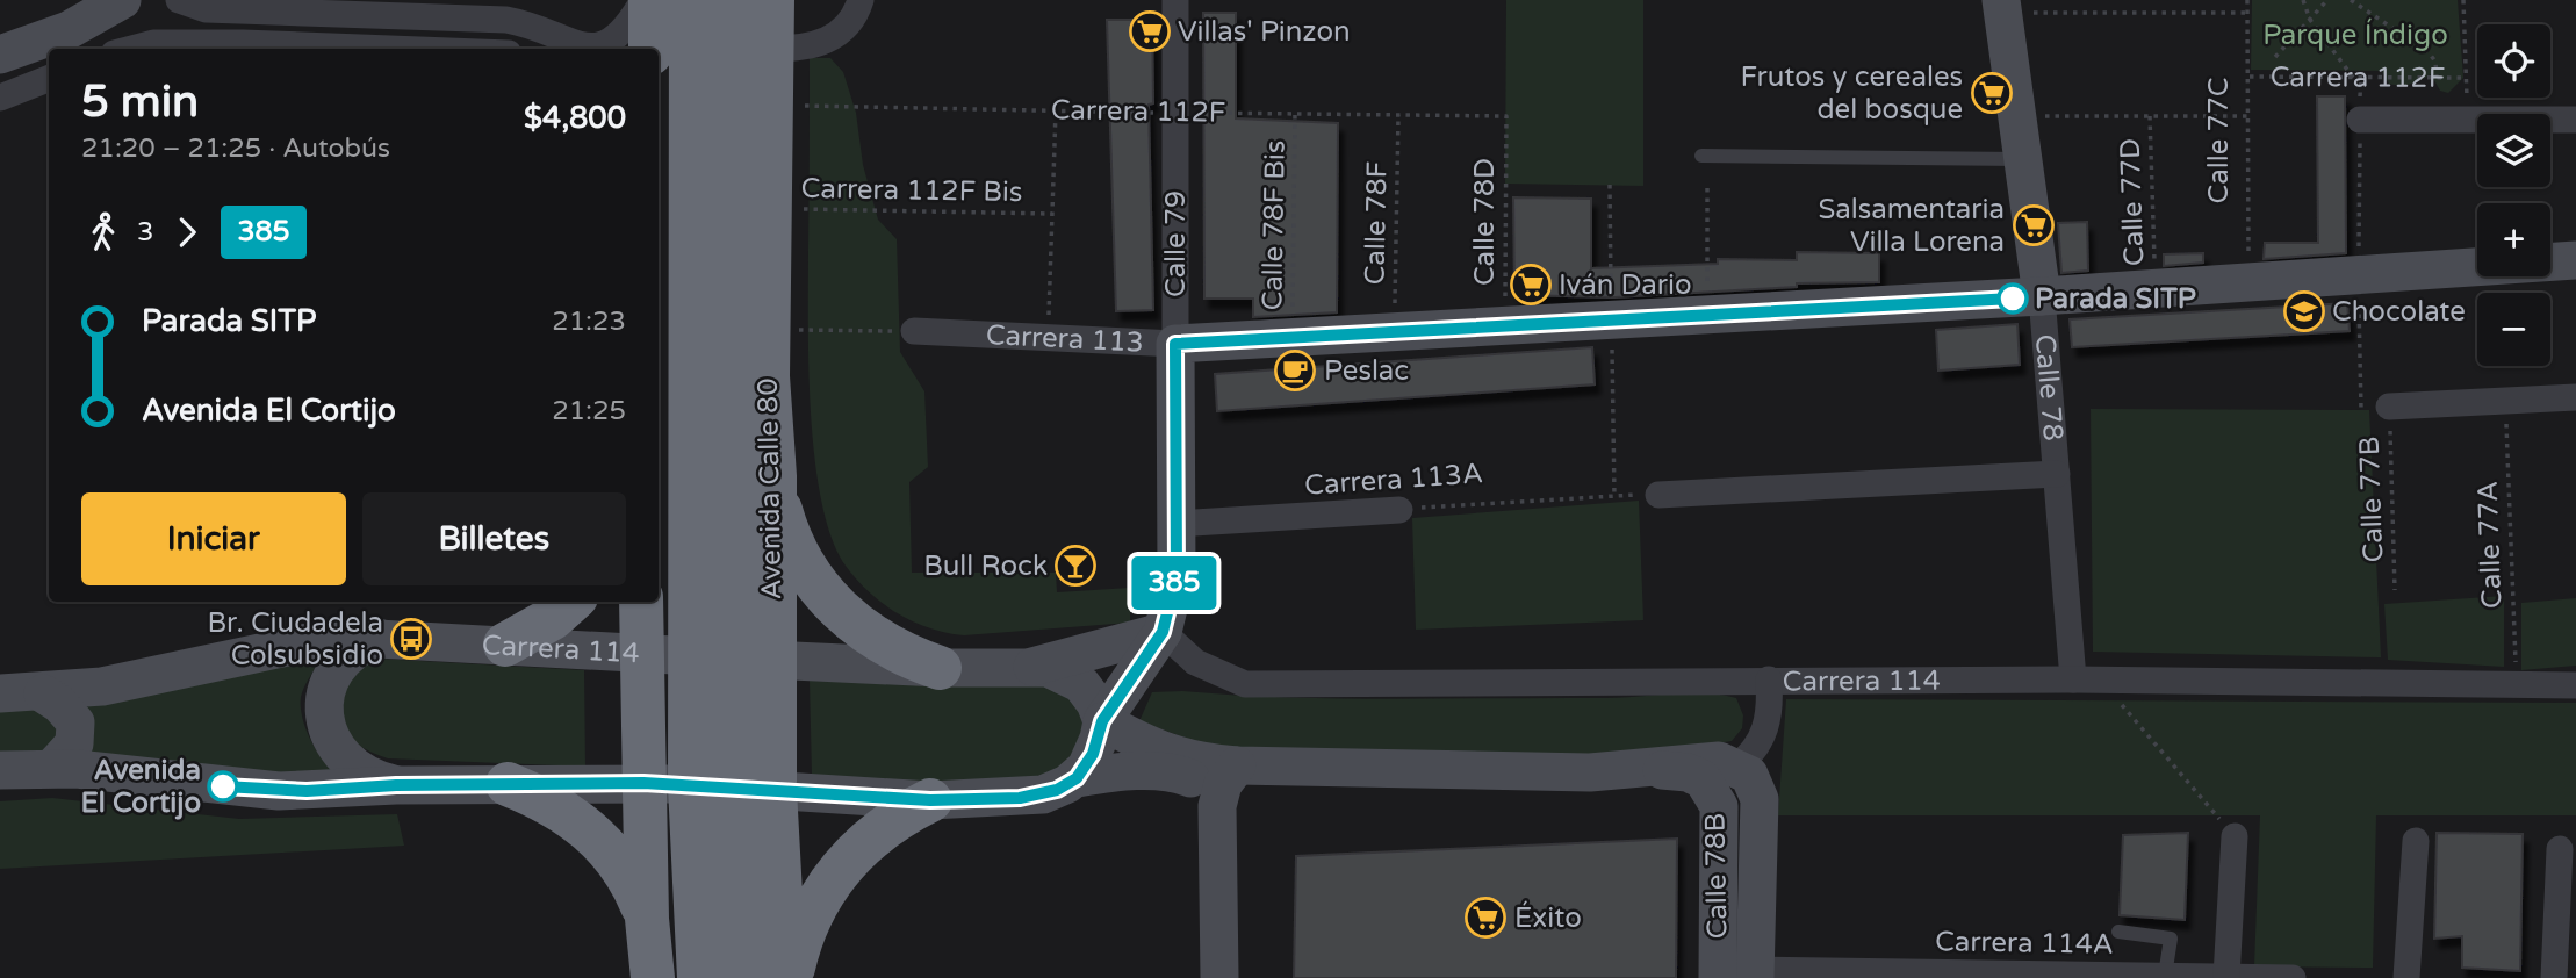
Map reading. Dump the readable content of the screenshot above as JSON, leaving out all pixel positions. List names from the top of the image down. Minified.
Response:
{"streets":{"highway":["Avenida Calle 80"],"street":["Carrera 112F","Calle 79","Carrera 113","Calle 78","Carrera 113A","Carrera 114","Calle 78B","Carrera 114A"],"path":["Calle 77C","Carrera 112F Bis","Calle 77D","Calle 78D","Calle 78F","Calle 78F Bis","Calle 77B","Calle 77A"]},"crossings":[["Carrera 112F","Calle 77C"],["Carrera 112F","Calle 78D"],["Carrera 112F","Calle 78F"],["Carrera 112F","Calle 78F Bis"],["Carrera 112F","Calle 79"],["Carrera 112F","Avenida Calle 80"],["Calle 77C","Carrera 113"],["Carrera 112F Bis","Avenida Calle 80"],["Calle 77D","Carrera 113"],["Calle 78D","Carrera 113"],["Calle 78F","Carrera 113"],["Calle 78F Bis","Carrera 113"],["Calle 79","Carrera 113"],["Calle 79","Carrera 113A"],["Calle 79","Carrera 114"],["Carrera 113","Calle 78"],["Calle 78","Carrera 114"],["Avenida Calle 80","Carrera 114"],["Calle 77A","Carrera 114"],["Calle 78B","Carrera 114A"]],"parks":["Parque Índigo"],"places":{"supermarket":["Villas' Pinzon","Frutos y cereales del bosque","Salsamentaria Villa Lorena","Iván Dario","Éxito"],"other":["Parada SITP","Avenida El Cortijo"],"school or university":["Chocolate"],"cafe":["Peslac"],"bar":["Bull Rock"],"bus stop":["Br. Ciudadela Colsubsidio"]},"lines":["bus line 385"],"page":{"on_map":"385","map_buttons":["+","−"],"heading":["5 min","21:20 – 21:25 · Autobús","$4,800"],"legs":["3","385"],"list":[{"name":"Parada SITP","value":"21:23"},{"name":"Avenida El Cortijo","value":"21:25"}],"buttons":["Iniciar","Billetes"]}}
